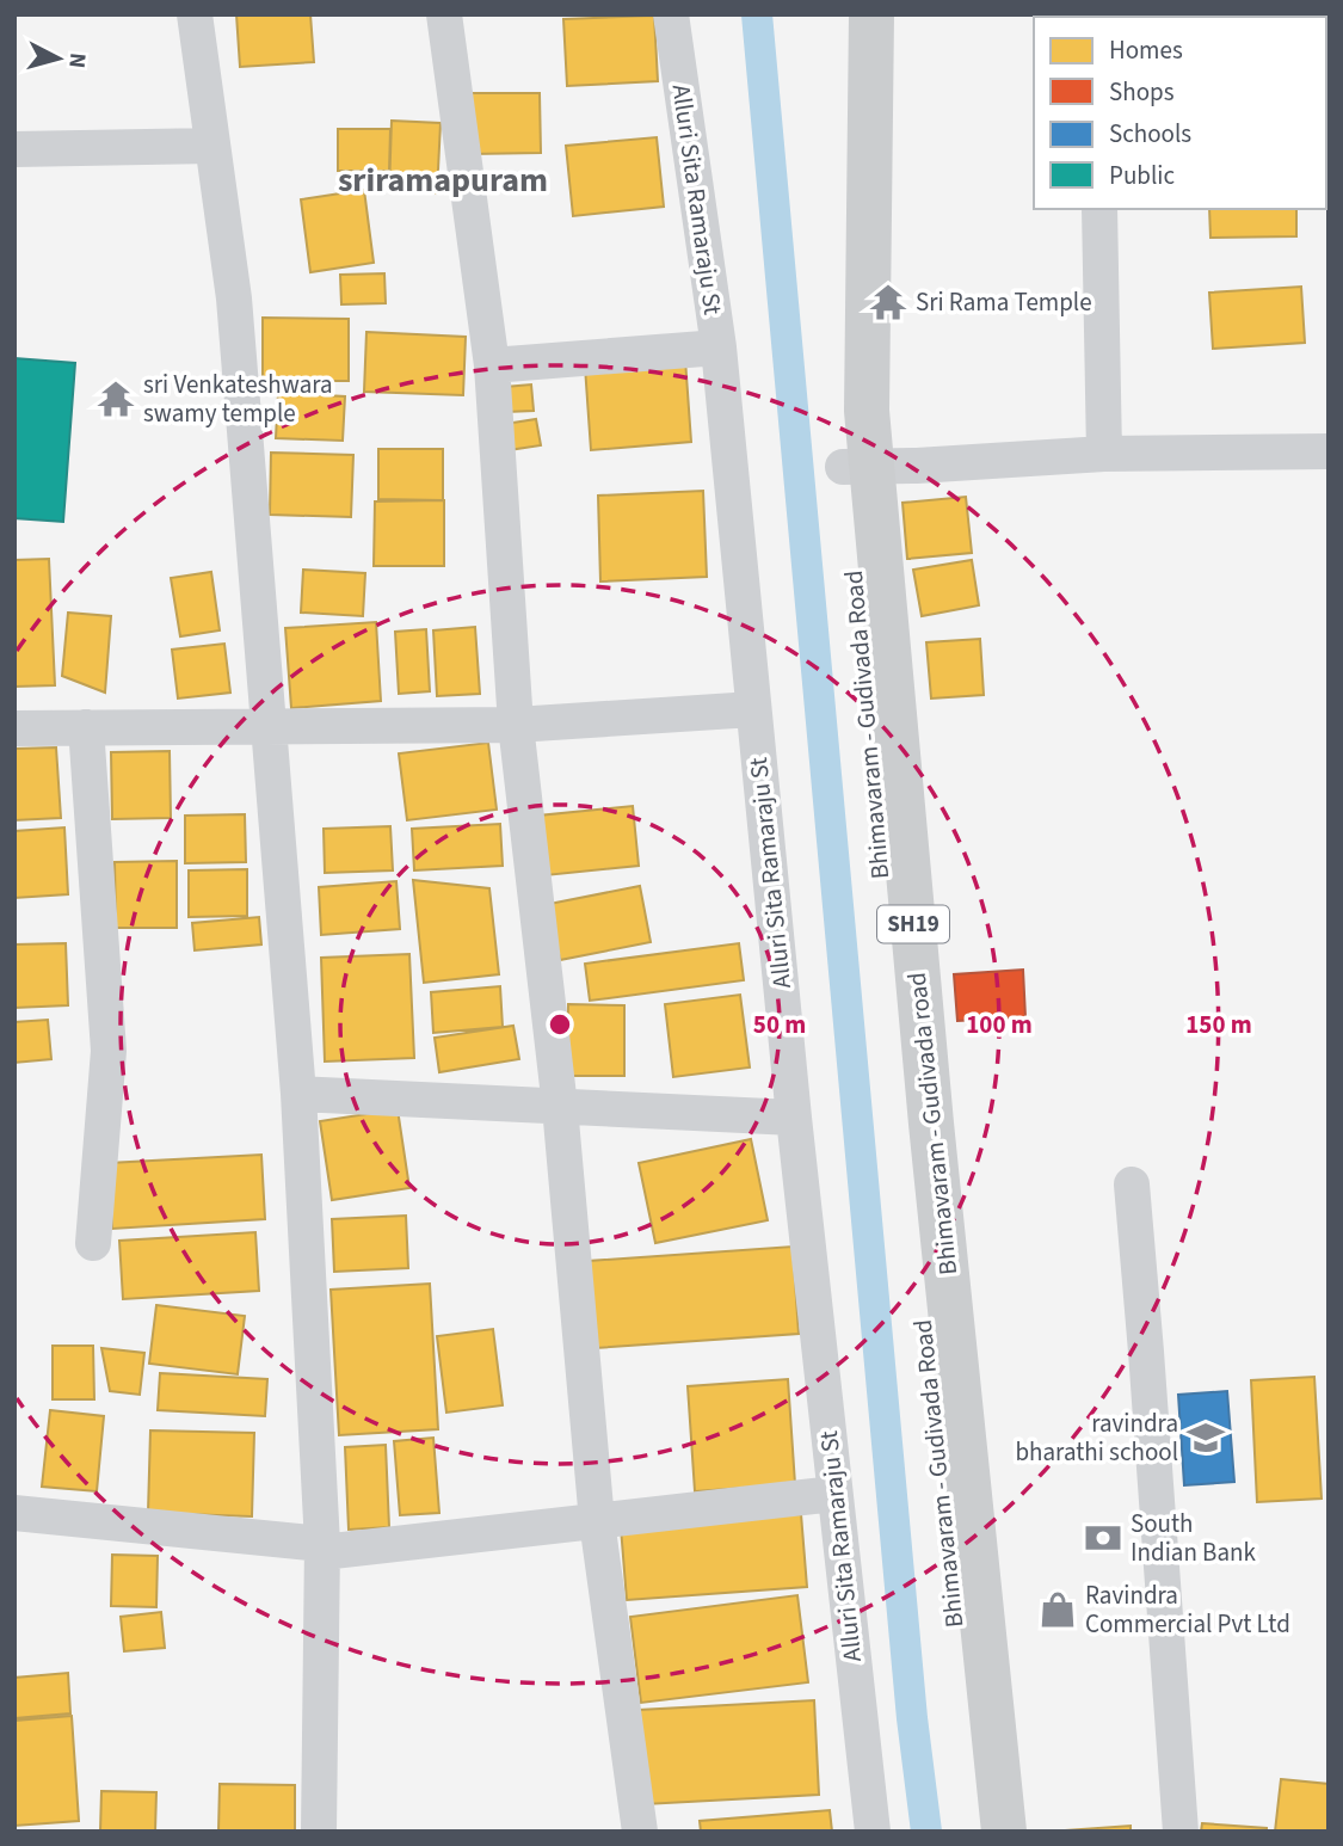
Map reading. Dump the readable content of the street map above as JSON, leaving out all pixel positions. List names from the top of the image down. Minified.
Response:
{"streets":{"main road":["Bhimavaram - Gudivada Road","SH19","Bhimavaram - Gudivada road"],"street":["Alluri Sita Ramaraju St"]},"crossings":[["Bhimavaram - Gudivada Road","Bhimavaram - Gudivada road"],["SH19","Bhimavaram - Gudivada road"]],"districts":["sriramapuram"],"places":{"temple":["Sri Rama Temple","sri Venkateshwara swamy temple"],"school or university":["ravindra bharathi school"],"bank":["South Indian Bank"],"shop":["Ravindra Commercial Pvt Ltd"]},"legend":["Homes","Shops","Schools","Public"],"north":"right","rings":["50 m","100 m","150 m"]}
